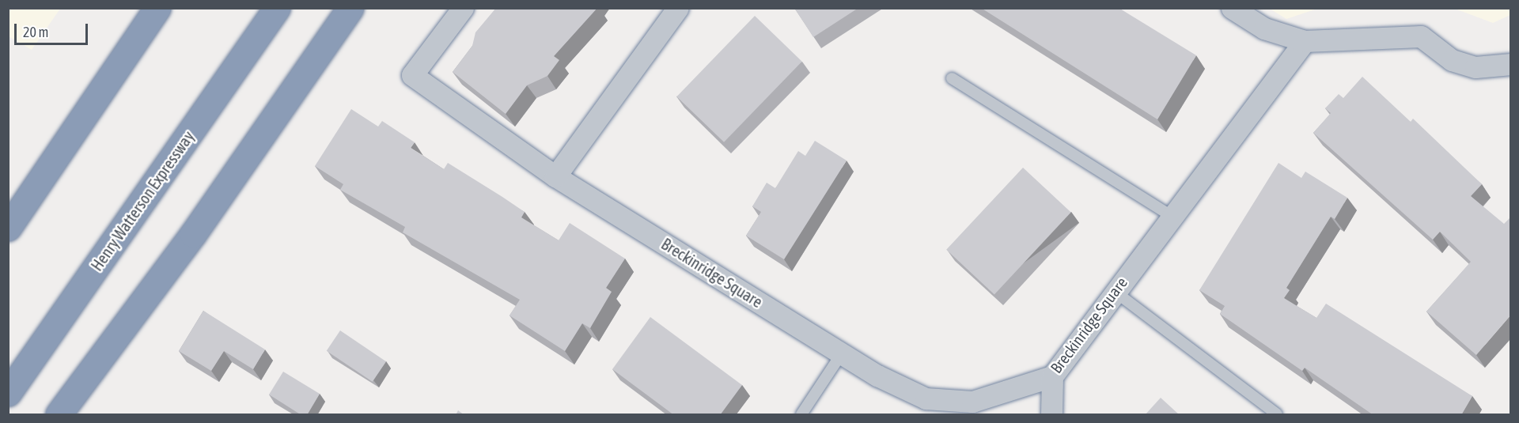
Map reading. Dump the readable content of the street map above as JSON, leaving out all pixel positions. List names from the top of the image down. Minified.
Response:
{"streets":{"highway":["Henry Watterson Expressway"],"street":["Breckinridge Square"]},"scale_bar":"20 m"}
